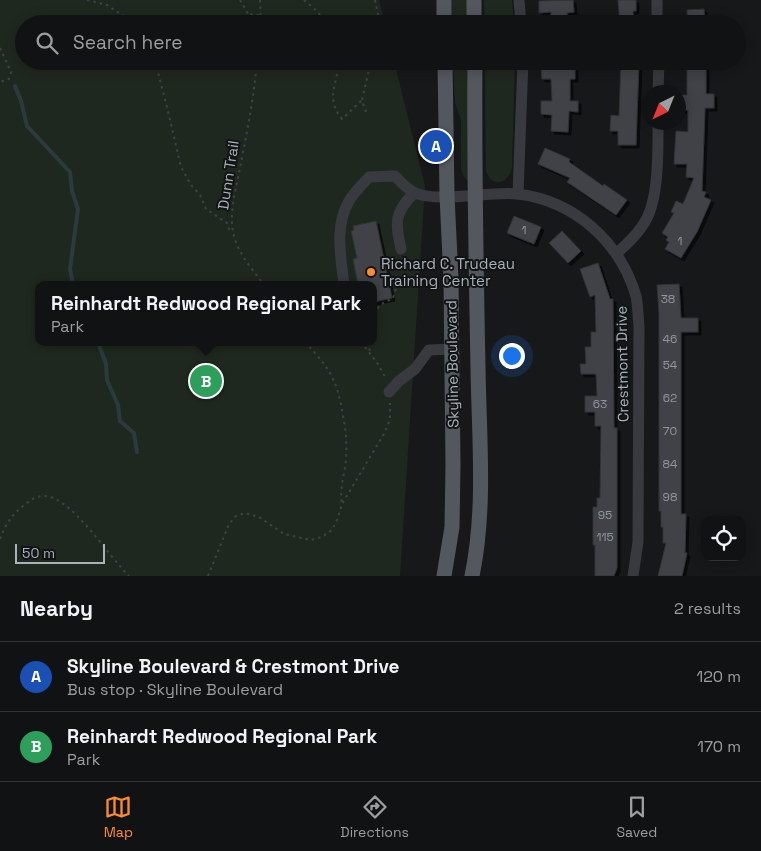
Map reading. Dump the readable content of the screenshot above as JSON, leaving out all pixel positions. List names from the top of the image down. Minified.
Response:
{"streets":{"main road":["Skyline Boulevard"],"street":["Crestmont Drive"],"path":["Dunn Trail"]},"crossings":[["Skyline Boulevard","Crestmont Drive"]],"places":["Richard C. Trudeau Training Center"],"house_numbers":["1","1","38","46","54","62","63","70","84","98","95","115"],"scale_bar":"50 m","north":"bottom left","page":{"search":"Search here","pins":["A","B"],"popup":["Reinhardt Redwood Regional Park","Park"],"scale":"50 m","heading":["Nearby","2 results"],"list":[{"mark":"A","name":"Skyline Boulevard & Crestmont Drive","note":"Bus stop · Skyline Boulevard","value":"120 m"},{"mark":"B","name":"Reinhardt Redwood Regional Park","note":"Park","value":"170 m"}],"nav":["Map","Directions","Saved"]}}
